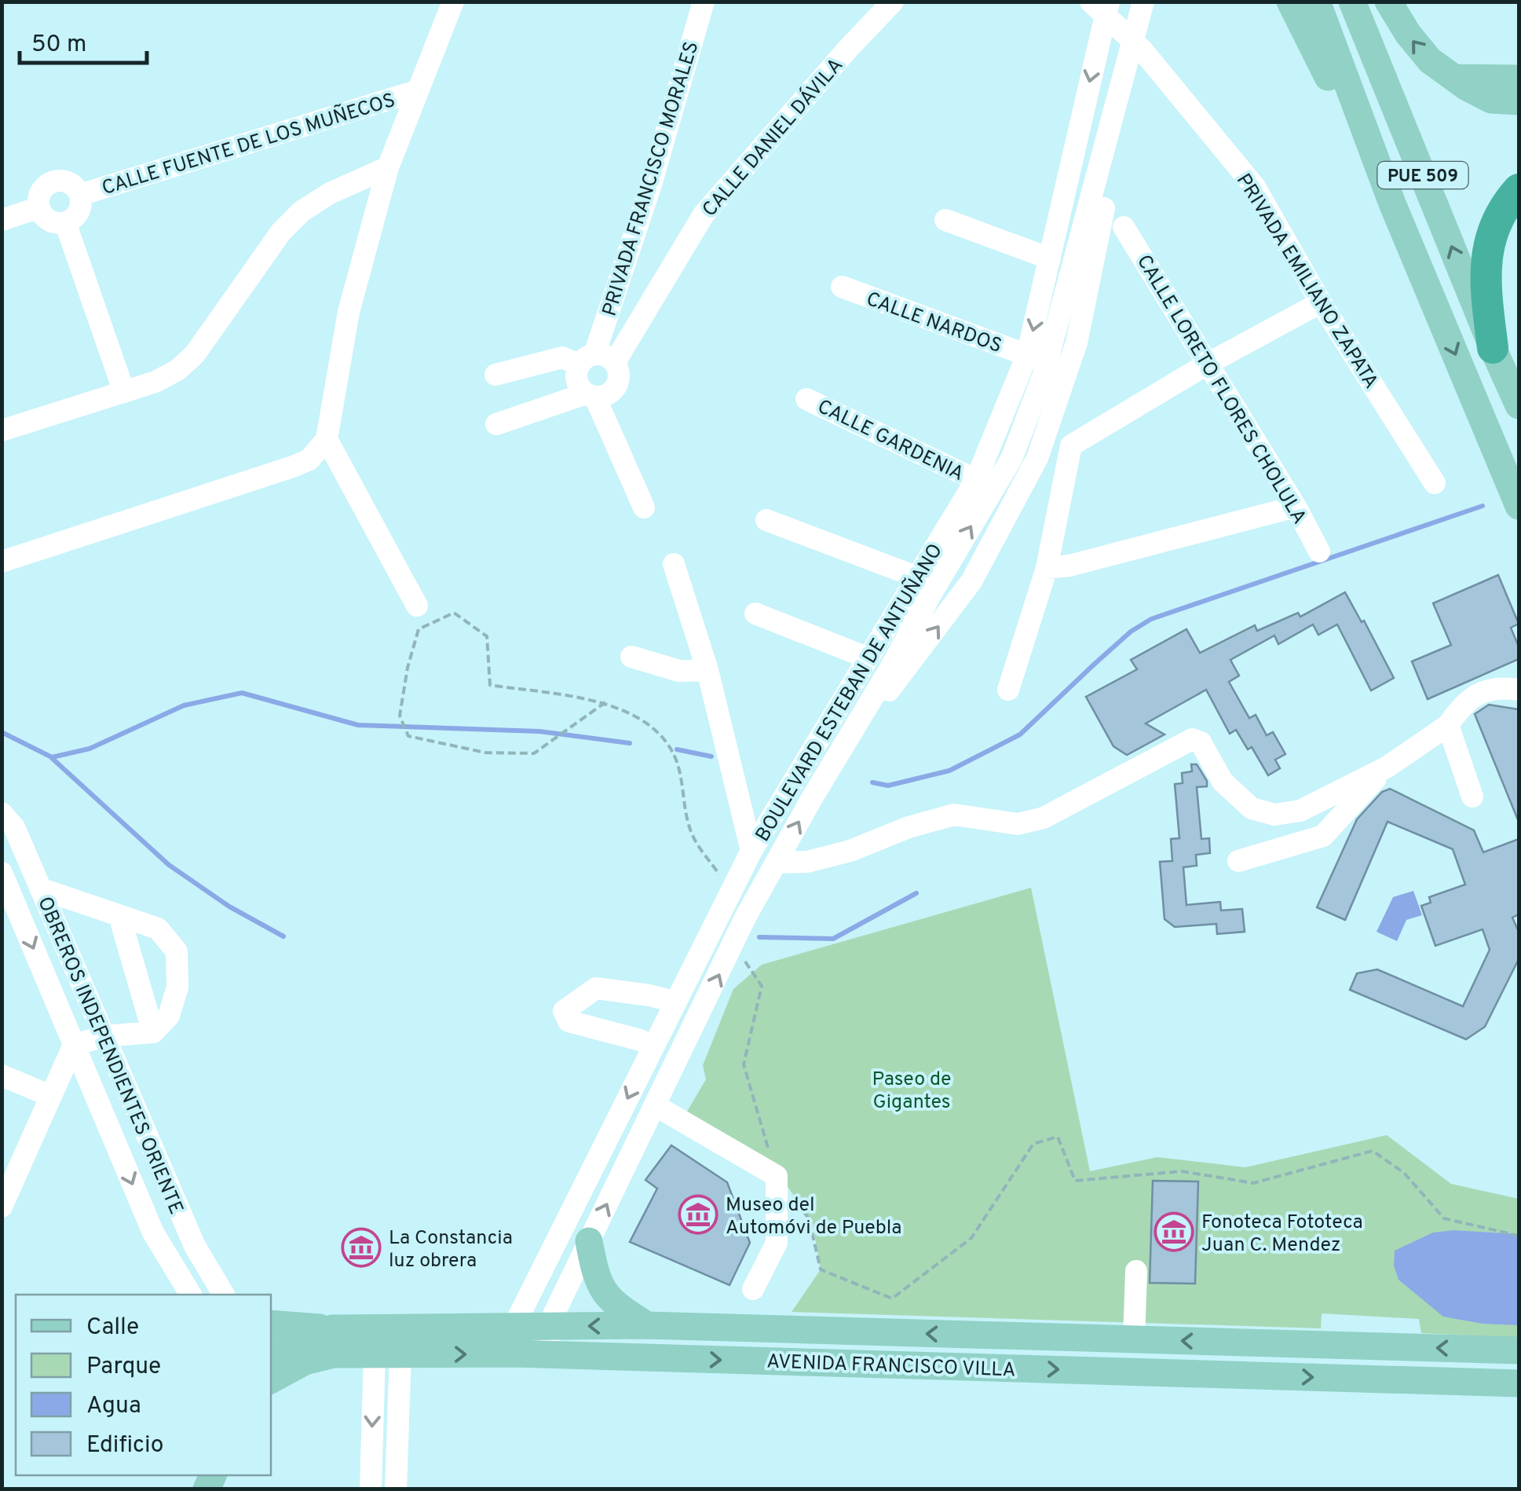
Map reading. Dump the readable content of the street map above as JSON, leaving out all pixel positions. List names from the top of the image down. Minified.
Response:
{"streets":{"main road":["PUE 509","AVENIDA FRANCISCO VILLA"],"street":["CALLE DANIEL DÁVILA","CALLE FUENTE DE LOS MUÑECOS","PRIVADA FRANCISCO MORALES","PRIVADA EMILIANO ZAPATA","CALLE NARDOS","CALLE LORETO FLORES CHOLULA","CALLE GARDENIA","BOULEVARD ESTEBAN DE ANTUÑANO","OBREROS INDEPENDIENTES ORIENTE"]},"crossings":[["CALLE DANIEL DÁVILA","PRIVADA FRANCISCO MORALES"],["PRIVADA EMILIANO ZAPATA","BOULEVARD ESTEBAN DE ANTUÑANO"],["CALLE NARDOS","BOULEVARD ESTEBAN DE ANTUÑANO"],["CALLE GARDENIA","BOULEVARD ESTEBAN DE ANTUÑANO"],["BOULEVARD ESTEBAN DE ANTUÑANO","AVENIDA FRANCISCO VILLA"]],"parks":["Paseo de Gigantes"],"places":{"museum":["Museo del Automóvi de Puebla","Fonoteca Fototeca Juan C. Mendez","La Constancia luz obrera"]},"legend":["Calle","Parque","Agua","Edificio"],"scale_bar":"50 m"}
